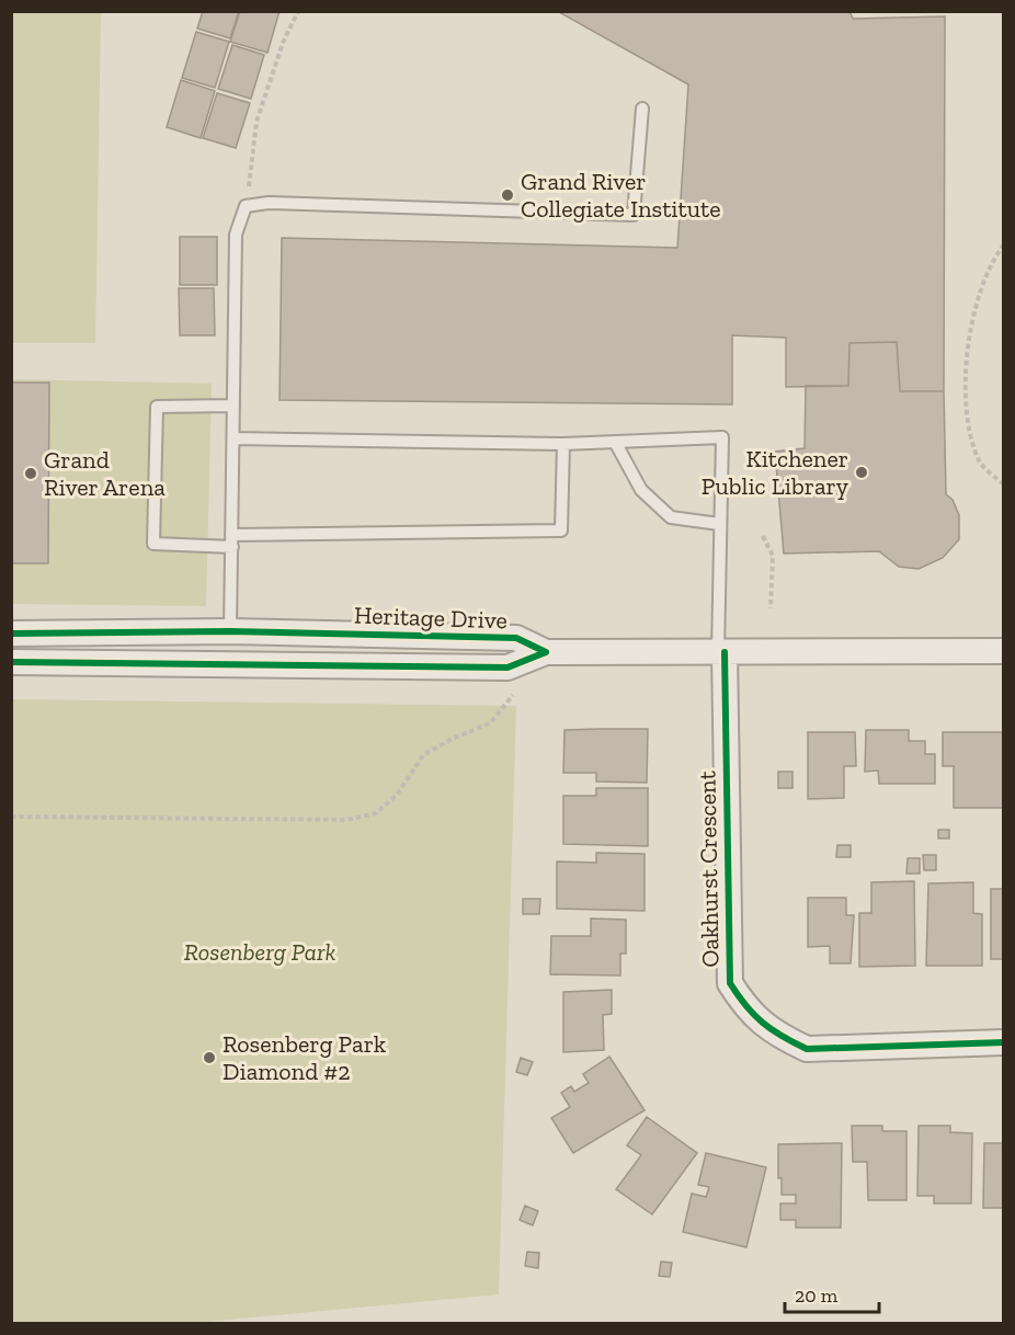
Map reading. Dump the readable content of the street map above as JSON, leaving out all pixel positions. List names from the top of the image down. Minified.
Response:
{"streets":{"street":["Heritage Drive","Oakhurst Crescent"]},"crossings":[["Heritage Drive","Oakhurst Crescent"]],"parks":["Rosenberg Park"],"places":["Grand River Collegiate Institute","Kitchener Public Library","Grand River Arena","Rosenberg Park Diamond #2"],"scale_bar":"20 m"}
